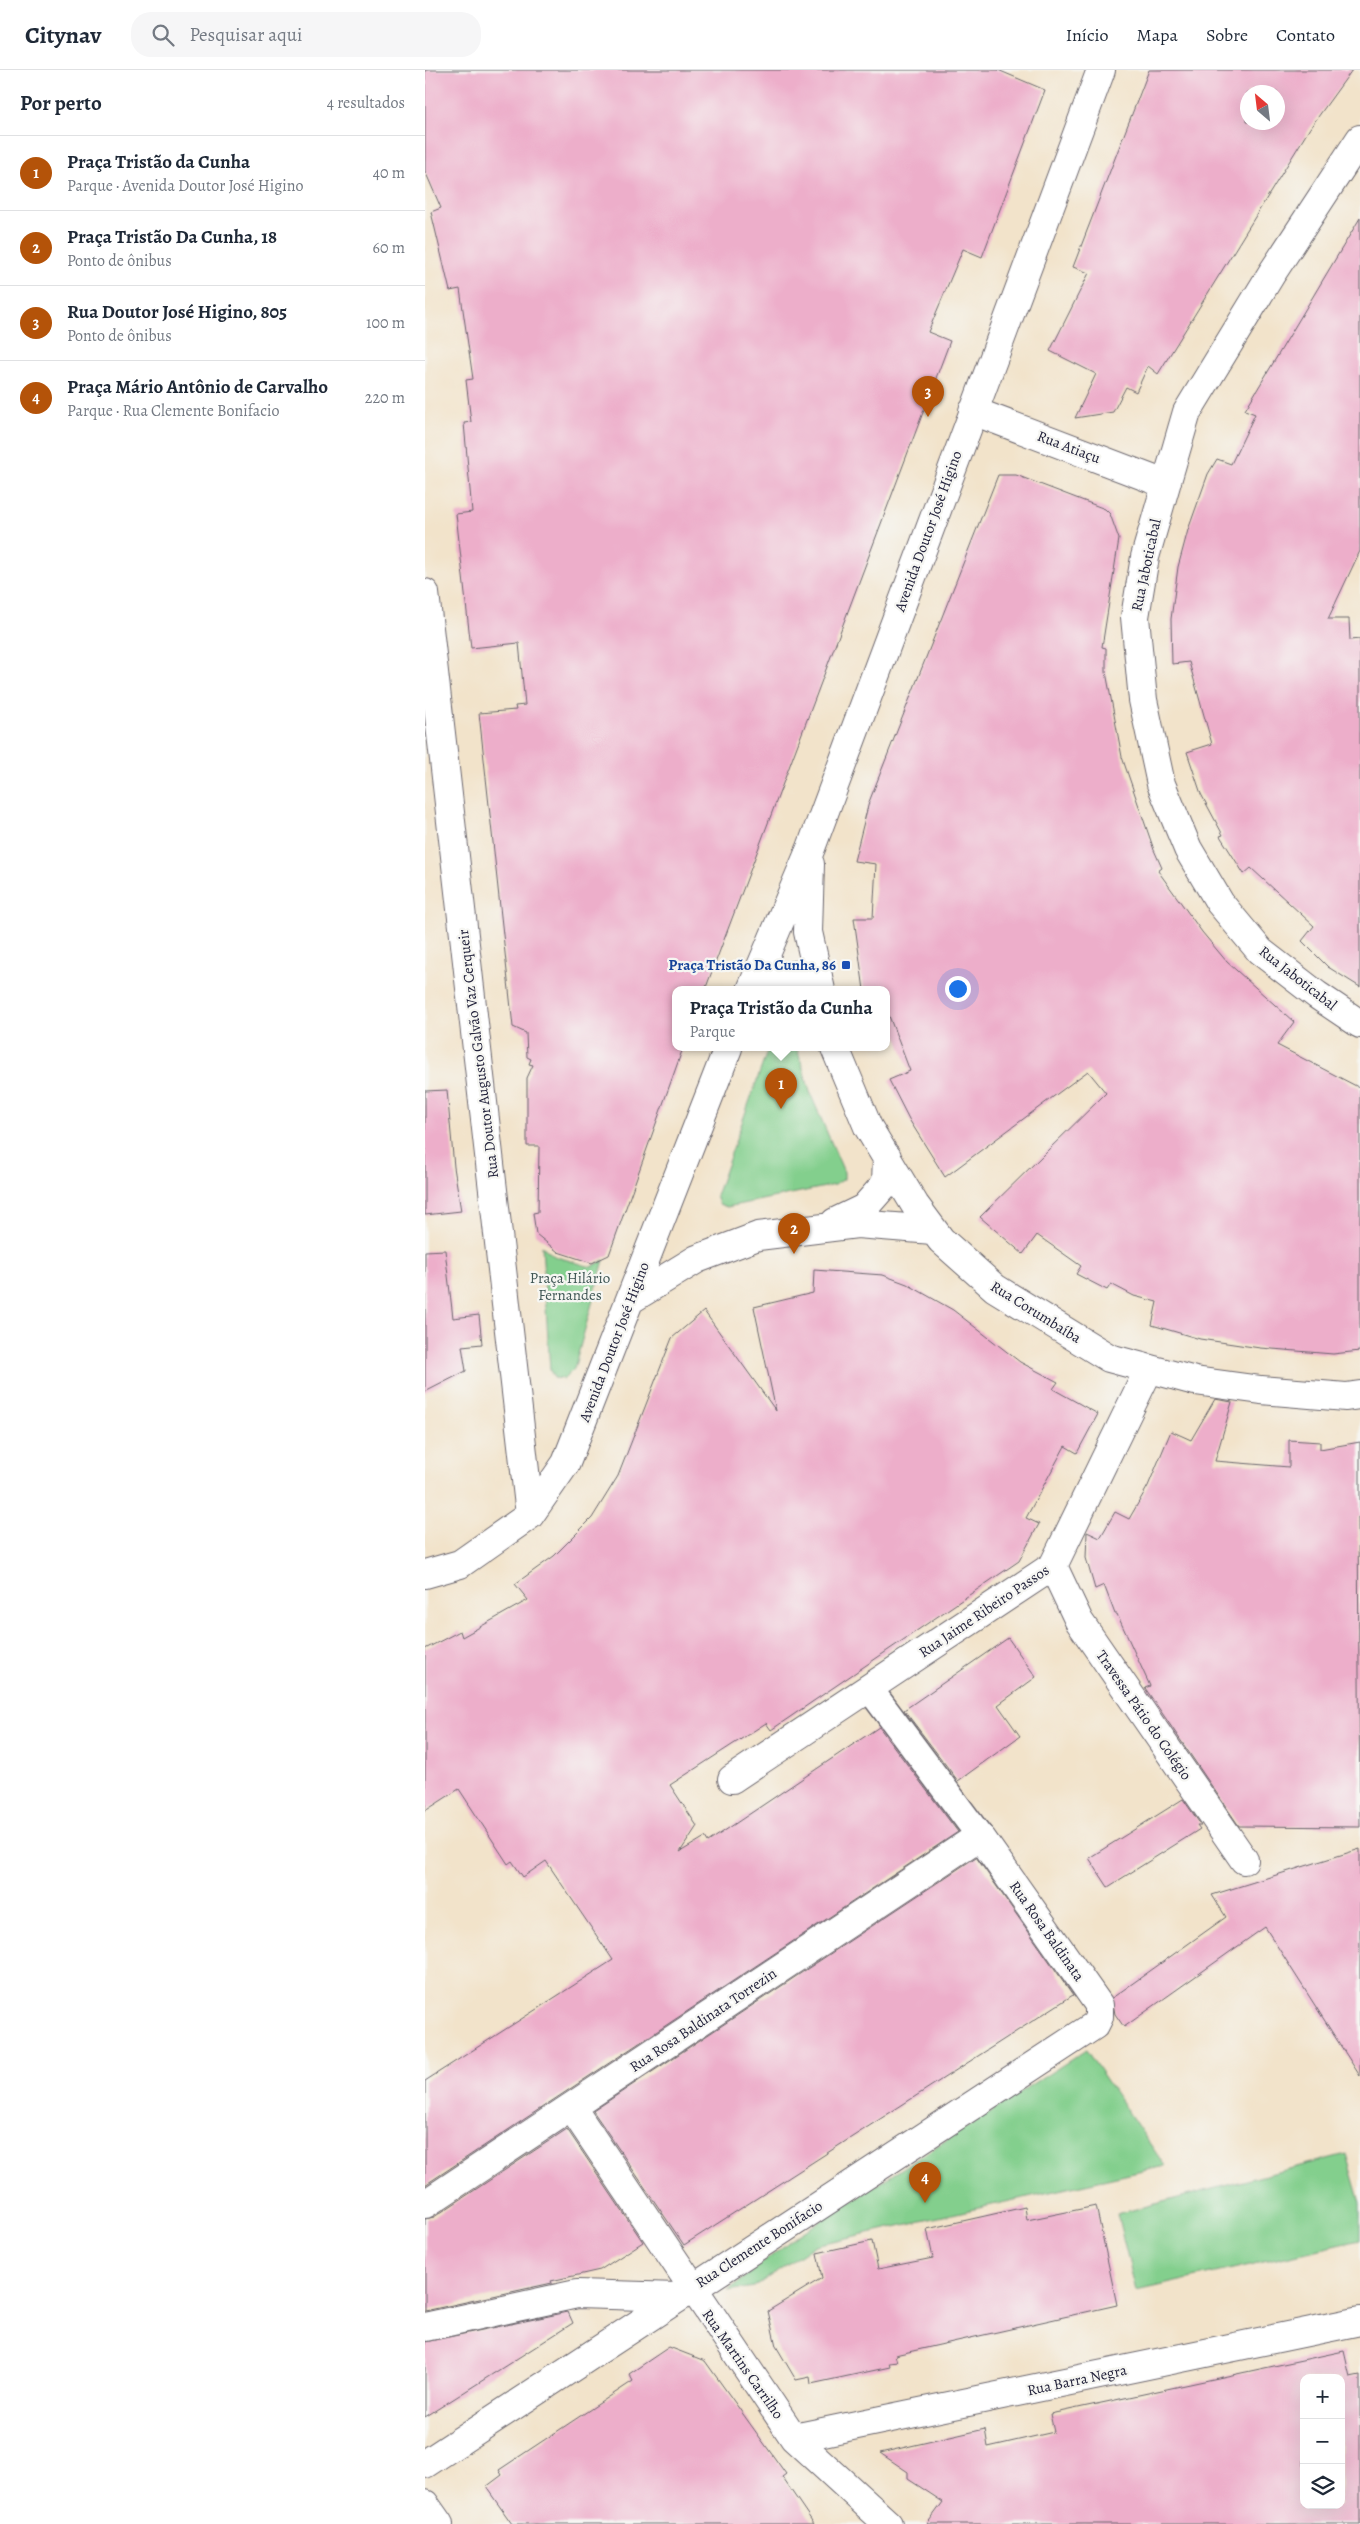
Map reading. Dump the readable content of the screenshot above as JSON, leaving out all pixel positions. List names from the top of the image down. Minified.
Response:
{"streets":{"street":["Rua Atiaçu","Avenida Doutor José Higino","Rua Jaboticabal","Rua Doutor Augusto Galvão Vaz Cerqueir","Rua Corumbaíba","Rua Jaime Ribeiro Passos","Travessa Pátio do Colégio","Rua Rosa Baldinata","Rua Rosa Baldinata Torrezin","Rua Clemente Bonifacio","Rua Martins Carrilho","Rua Barra Negra"]},"crossings":[["Rua Atiaçu","Avenida Doutor José Higino"],["Rua Atiaçu","Rua Jaboticabal"],["Avenida Doutor José Higino","Rua Doutor Augusto Galvão Vaz Cerqueir"],["Rua Corumbaíba","Rua Jaime Ribeiro Passos"],["Rua Jaime Ribeiro Passos","Travessa Pátio do Colégio"],["Rua Rosa Baldinata","Rua Rosa Baldinata Torrezin"],["Rua Rosa Baldinata","Rua Clemente Bonifacio"],["Rua Rosa Baldinata Torrezin","Rua Martins Carrilho"],["Rua Clemente Bonifacio","Rua Martins Carrilho"],["Rua Martins Carrilho","Rua Barra Negra"]],"parks":["Praça Hilário Fernandes"],"places":{"transit":["Praça Tristão Da Cunha, 86"]},"north":"top left","page":{"header":"Citynav","search":"Pesquisar aqui","nav":["Início","Mapa","Sobre","Contato"],"heading":["Por perto","4 resultados"],"list":[{"mark":"1","name":"Praça Tristão da Cunha","note":"Parque · Avenida Doutor José Higino","value":"40 m"},{"mark":"2","name":"Praça Tristão Da Cunha, 18","note":"Ponto de ônibus","value":"60 m"},{"mark":"3","name":"Rua Doutor José Higino, 805","note":"Ponto de ônibus","value":"100 m"},{"mark":"4","name":"Praça Mário Antônio de Carvalho","note":"Parque · Rua Clemente Bonifacio","value":"220 m"}],"pins":["3","1","2","4"],"popup":["Praça Tristão da Cunha","Parque"],"map_buttons":["+","−"]}}
